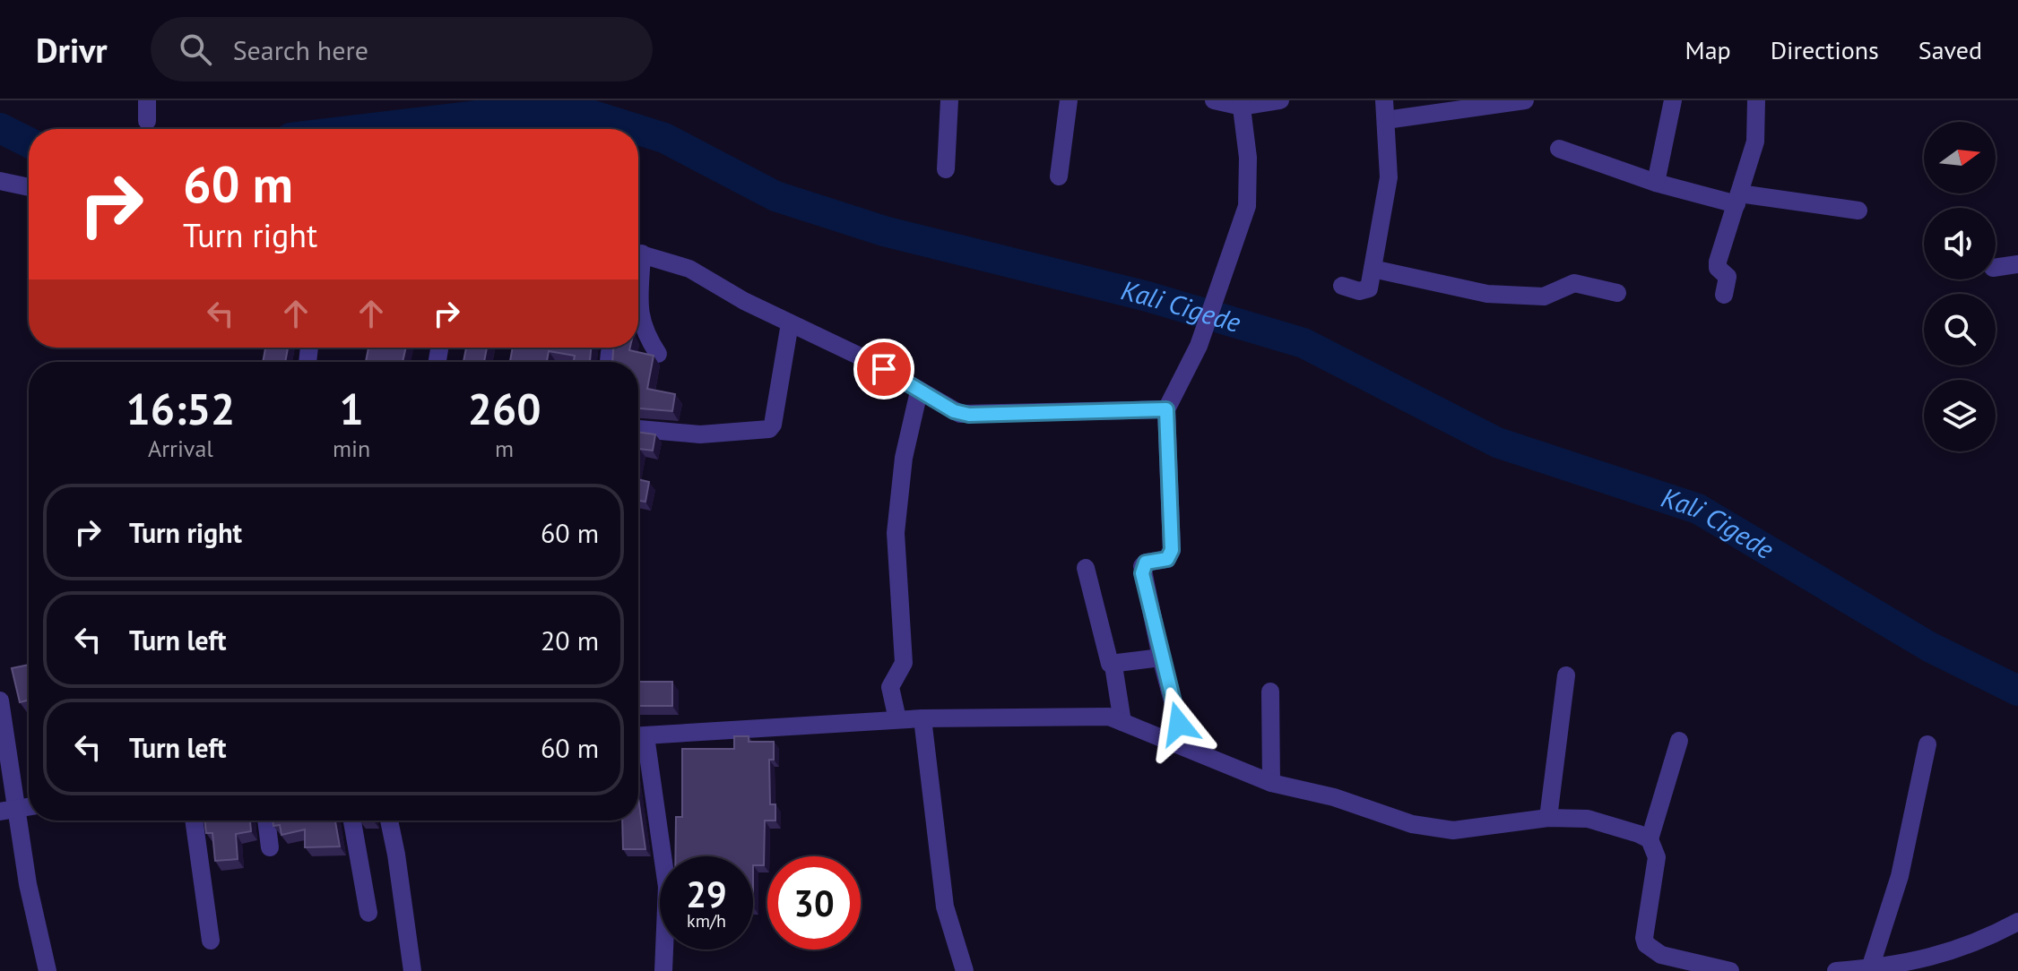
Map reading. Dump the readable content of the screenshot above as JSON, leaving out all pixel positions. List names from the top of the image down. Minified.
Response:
{"water":["Kali Cigede"],"north":"right","page":{"header":"Drivr","search":"Search here","nav":["Map","Directions","Saved"],"turn":["60 m","Turn right"],"eta":["16:52","Arrival","1","min","260","m"],"list":[{"name":"Turn right","value":"60 m"},{"name":"Turn left","value":"20 m"},{"name":"Turn left","value":"60 m"}],"speed":"29 km/h","limit":"30"}}
